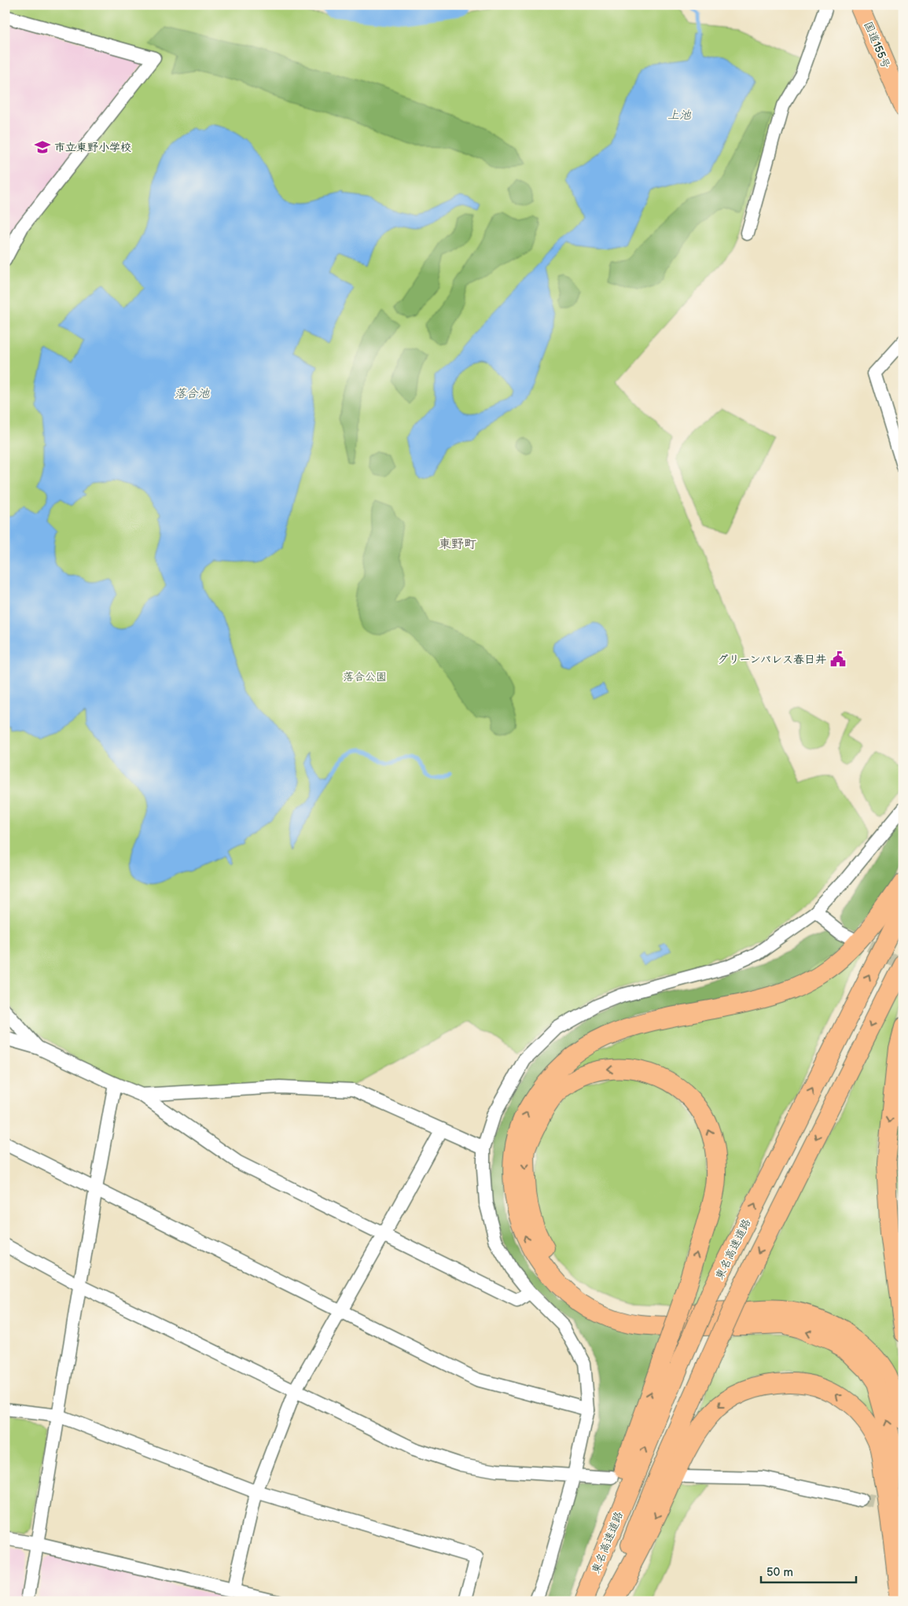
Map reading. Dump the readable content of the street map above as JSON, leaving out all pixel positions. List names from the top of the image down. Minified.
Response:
{"streets":{"highway":["国道155号","東名高速道路"]},"districts":["東野町"],"water":["上池","落合池"],"parks":["落合公園"],"places":{"school or university":["市立東野小学校"],"public building":["グリーンパレス春日井"]},"scale_bar":"50 m"}
